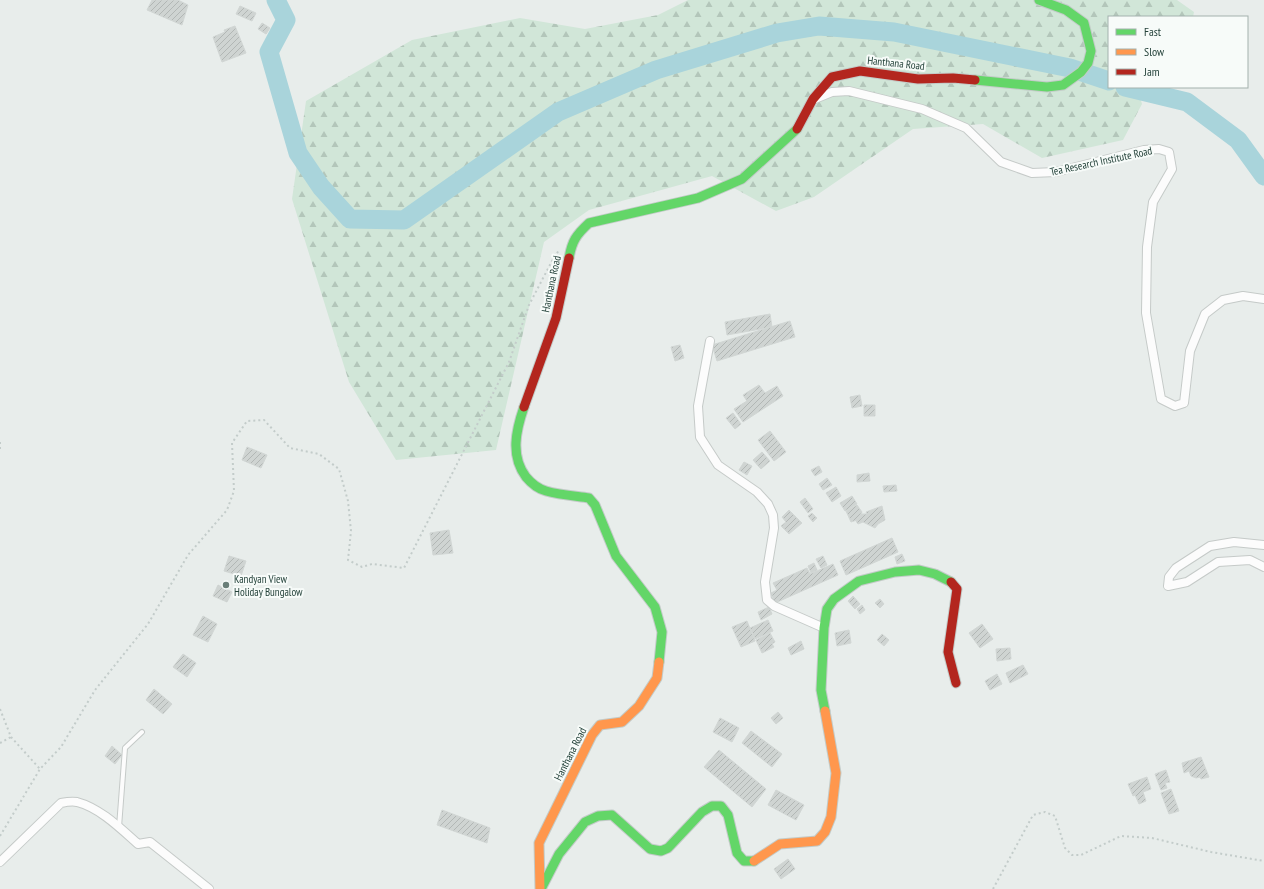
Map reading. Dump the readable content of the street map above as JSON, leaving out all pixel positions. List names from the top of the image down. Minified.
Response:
{"streets":{"street":["Hanthana Road","Tea Research Institute Road"]},"crossings":[["Hanthana Road","Tea Research Institute Road"]],"places":["Kandyan View Holiday Bungalow"],"legend":["Fast","Slow","Jam"]}
